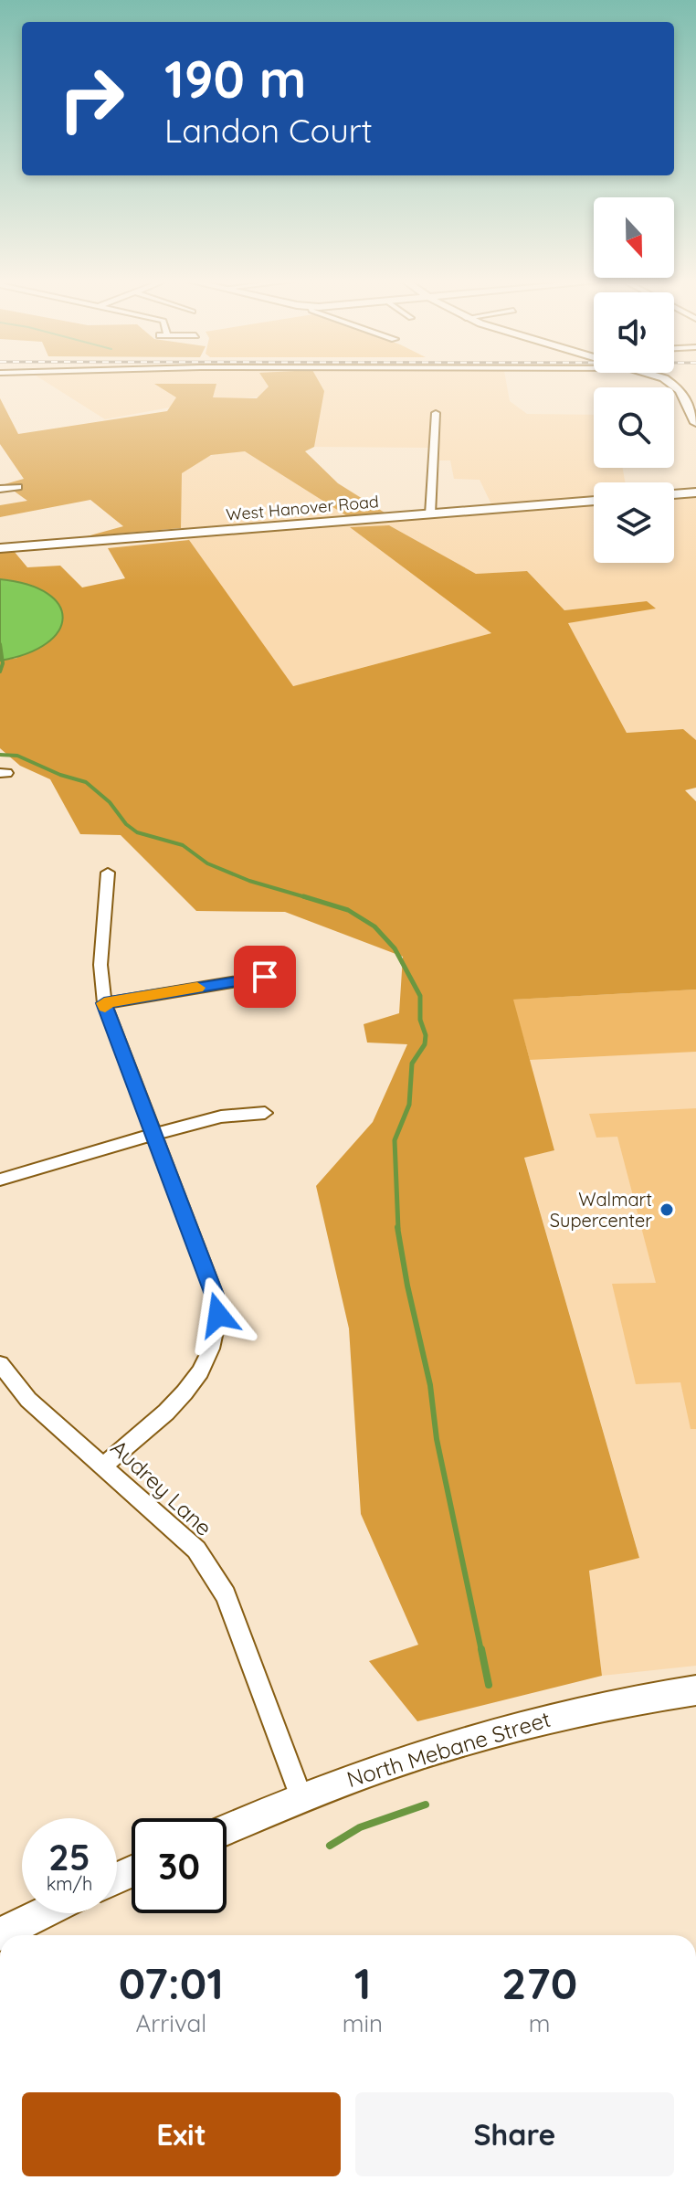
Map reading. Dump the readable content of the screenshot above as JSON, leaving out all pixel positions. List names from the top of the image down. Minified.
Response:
{"streets":{"street":["West Hanover Road","Audrey Lane","North Mebane Street"]},"crossings":[["Audrey Lane","North Mebane Street"]],"places":["Walmart Supercenter"],"north":"bottom","page":{"turn":["190 m","Landon Court"],"speed":"25 km/h","limit":"30","eta":["07:01","Arrival","1","min","270","m"],"buttons":["Exit","Share"]}}
